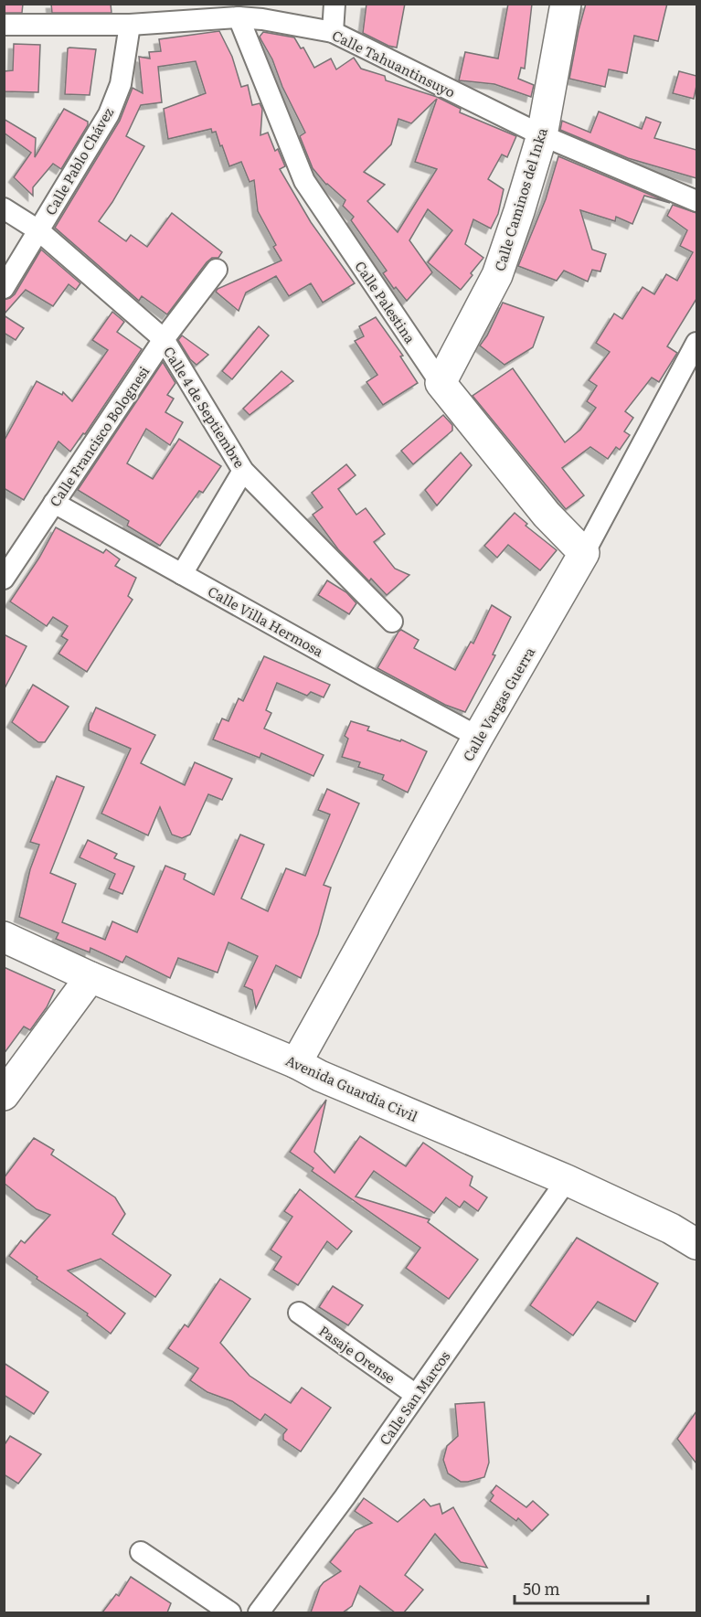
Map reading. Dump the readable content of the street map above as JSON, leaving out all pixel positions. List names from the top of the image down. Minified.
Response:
{"streets":{"street":["Calle Tahuantinsuyo","Calle Pablo Chávez","Calle Caminos del Inka","Calle Palestina","Calle 4 de Septiembre","Calle Francisco Bolognesi","Calle Villa Hermosa","Calle Vargas Guerra","Avenida Guardia Civil","Pasaje Orense","Calle San Marcos"]},"crossings":[["Calle Tahuantinsuyo","Calle Pablo Chávez"],["Calle Tahuantinsuyo","Calle Caminos del Inka"],["Calle Tahuantinsuyo","Calle Palestina"],["Calle Pablo Chávez","Calle 4 de Septiembre"],["Calle Caminos del Inka","Calle Palestina"],["Calle Palestina","Calle Vargas Guerra"],["Calle 4 de Septiembre","Calle Francisco Bolognesi"],["Calle Francisco Bolognesi","Calle Villa Hermosa"],["Calle Villa Hermosa","Calle Vargas Guerra"],["Calle Vargas Guerra","Avenida Guardia Civil"],["Avenida Guardia Civil","Calle San Marcos"],["Pasaje Orense","Calle San Marcos"]],"scale_bar":"50 m"}
